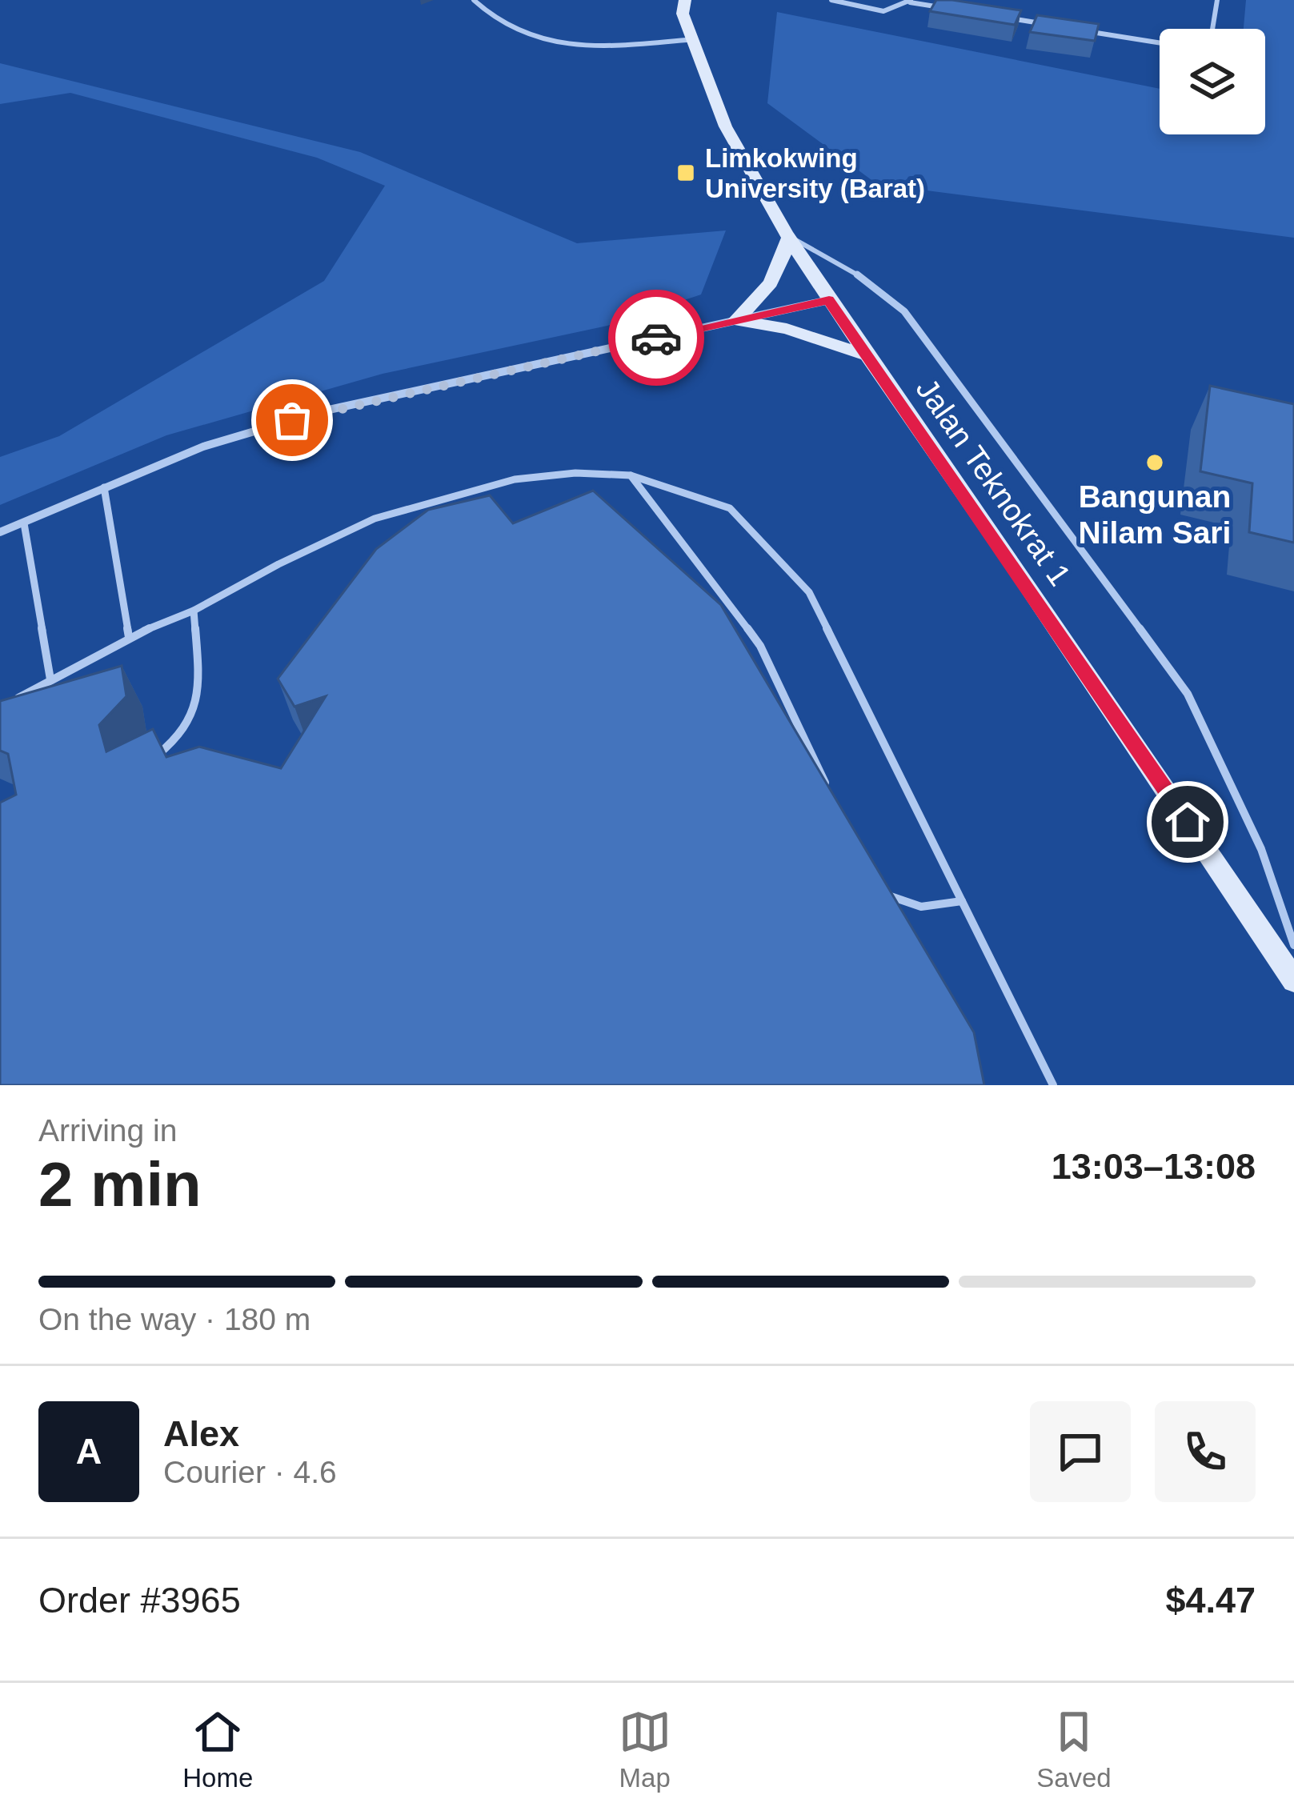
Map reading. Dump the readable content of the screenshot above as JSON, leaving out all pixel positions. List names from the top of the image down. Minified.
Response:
{"streets":{"main road":["Jalan Teknokrat 1"]},"places":{"transit":["Limkokwing University (Barat)"],"other":["Bangunan Nilam Sari"]},"page":{"heading":["2 min","Arriving in","13:03–13:08"],"panel":["Alex","Courier · 4.6","Order #3965","$4.47"],"bar":"On the way · 180 m","round":"A","tabs":["Home","Map","Saved"]}}
